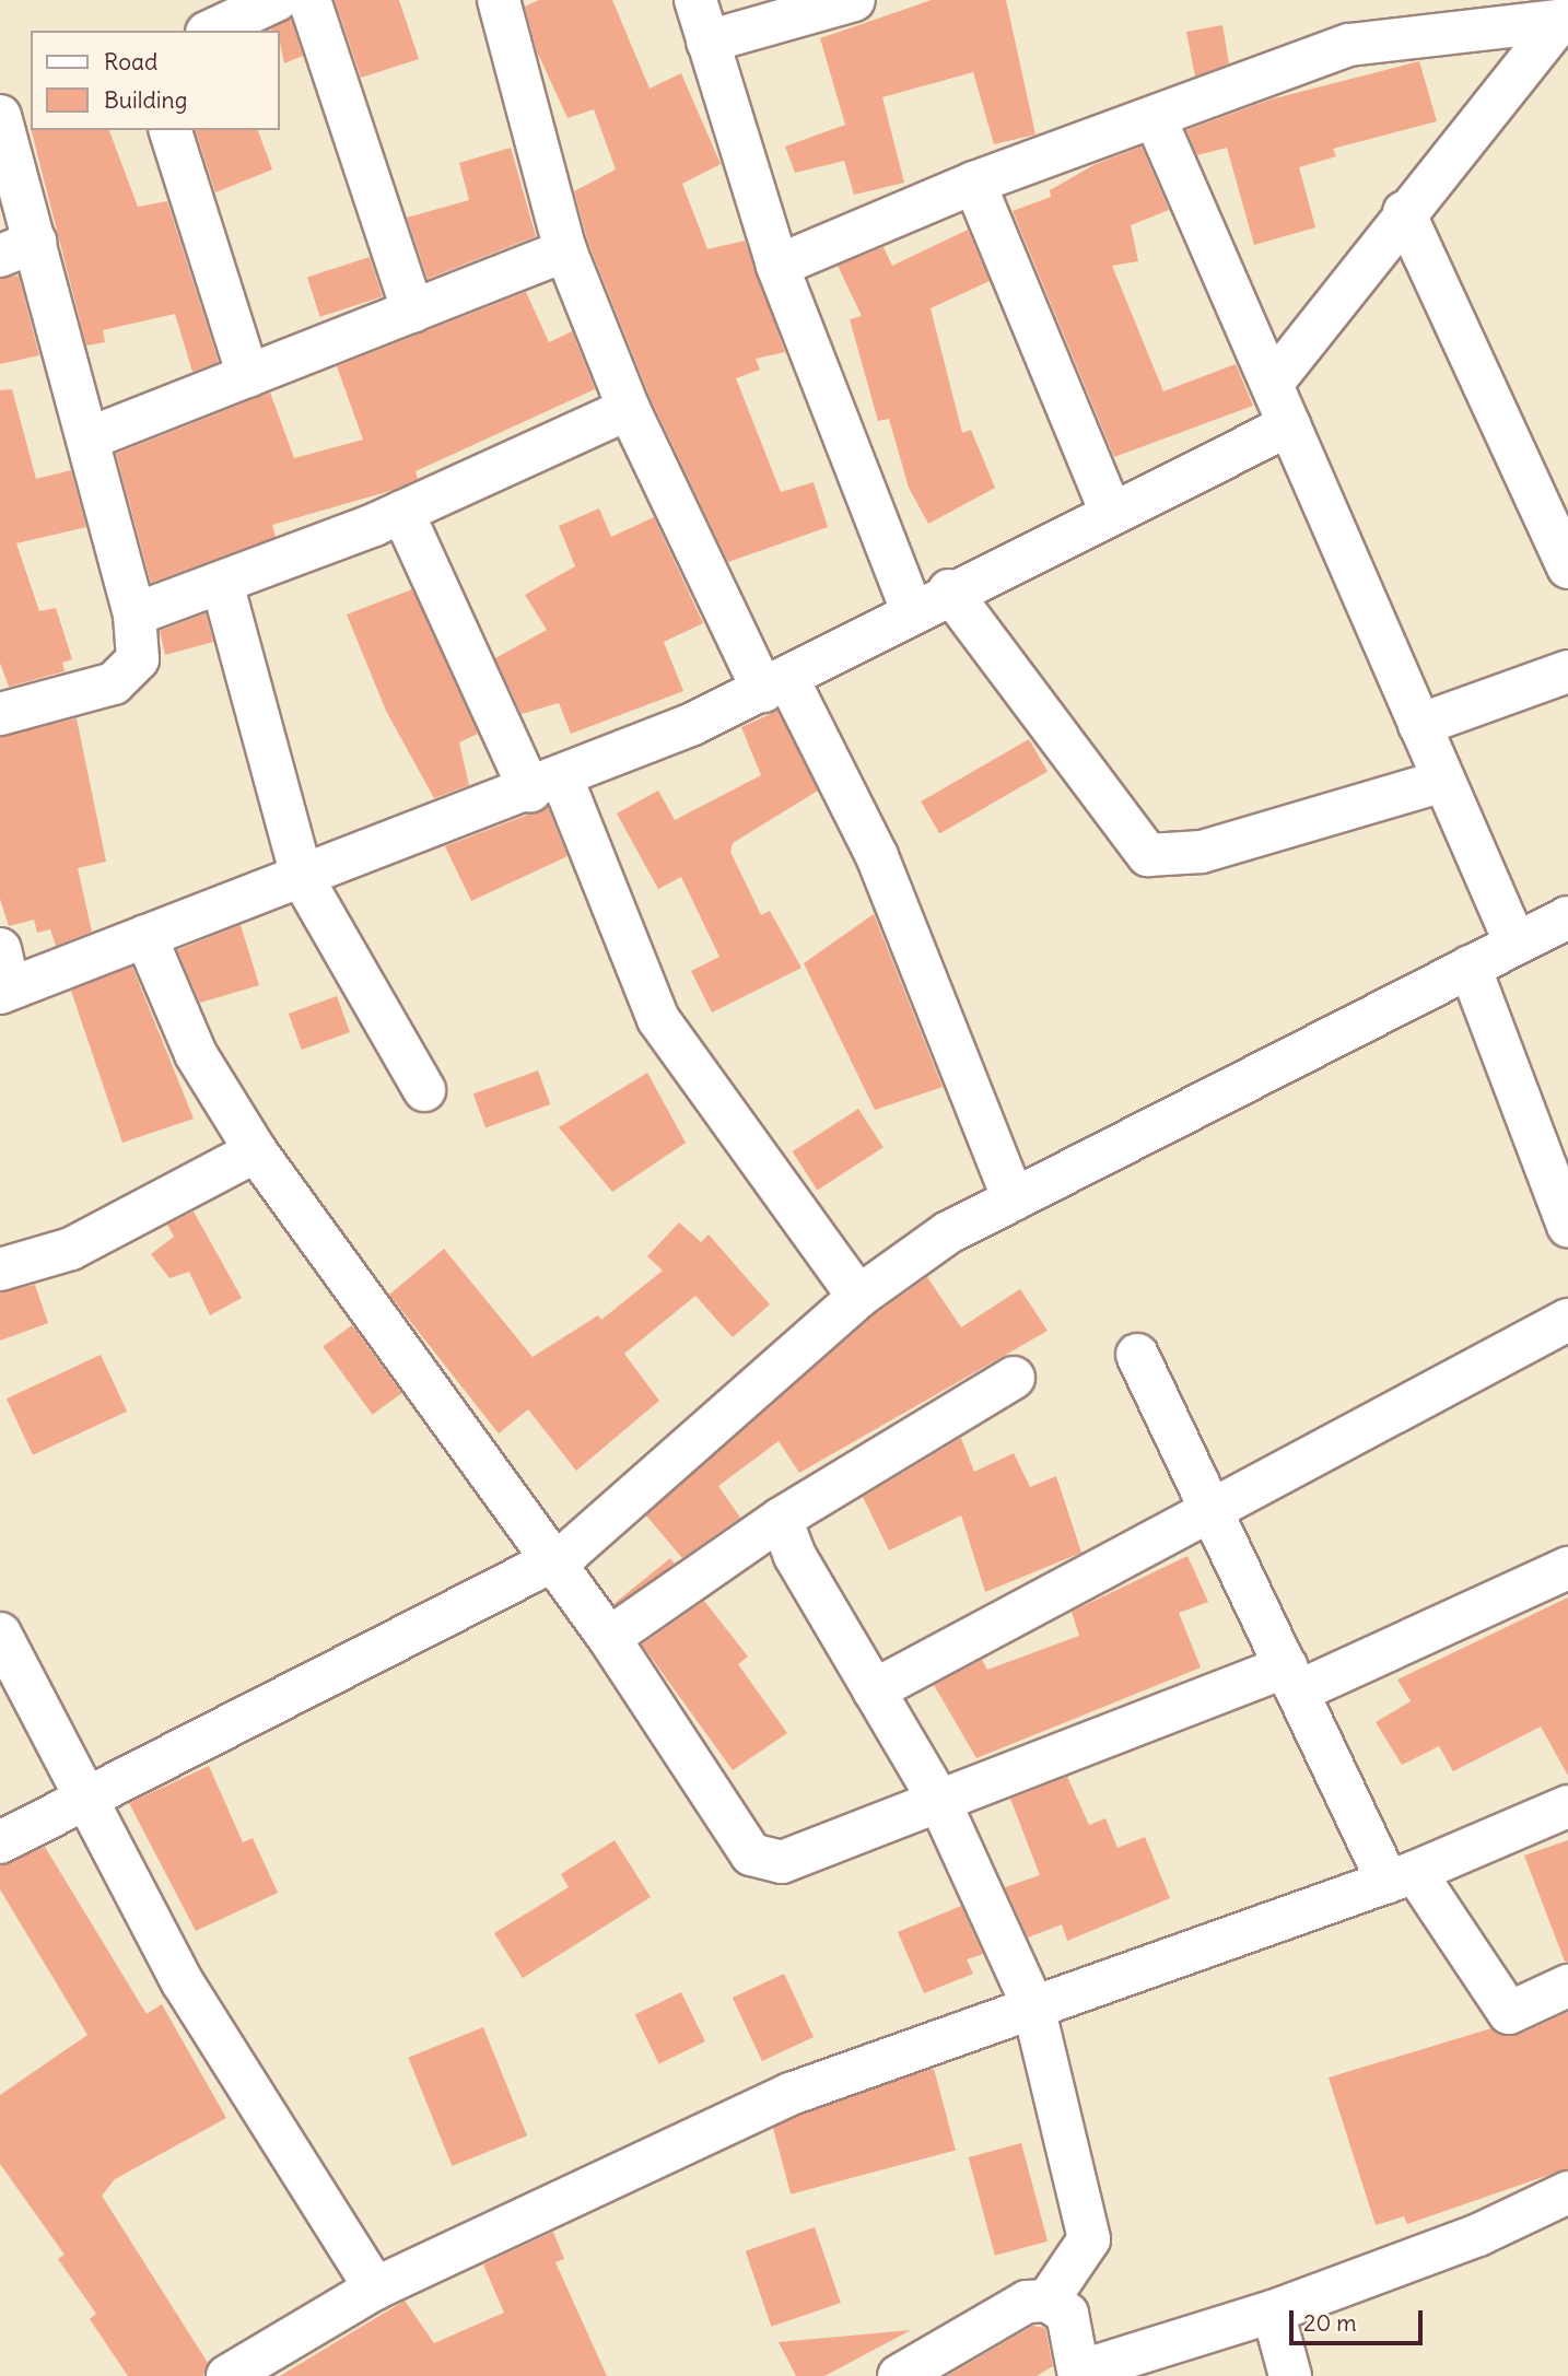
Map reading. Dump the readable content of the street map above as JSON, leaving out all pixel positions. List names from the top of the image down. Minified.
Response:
{"legend":["Road","Building"],"scale_bar":"20 m"}
